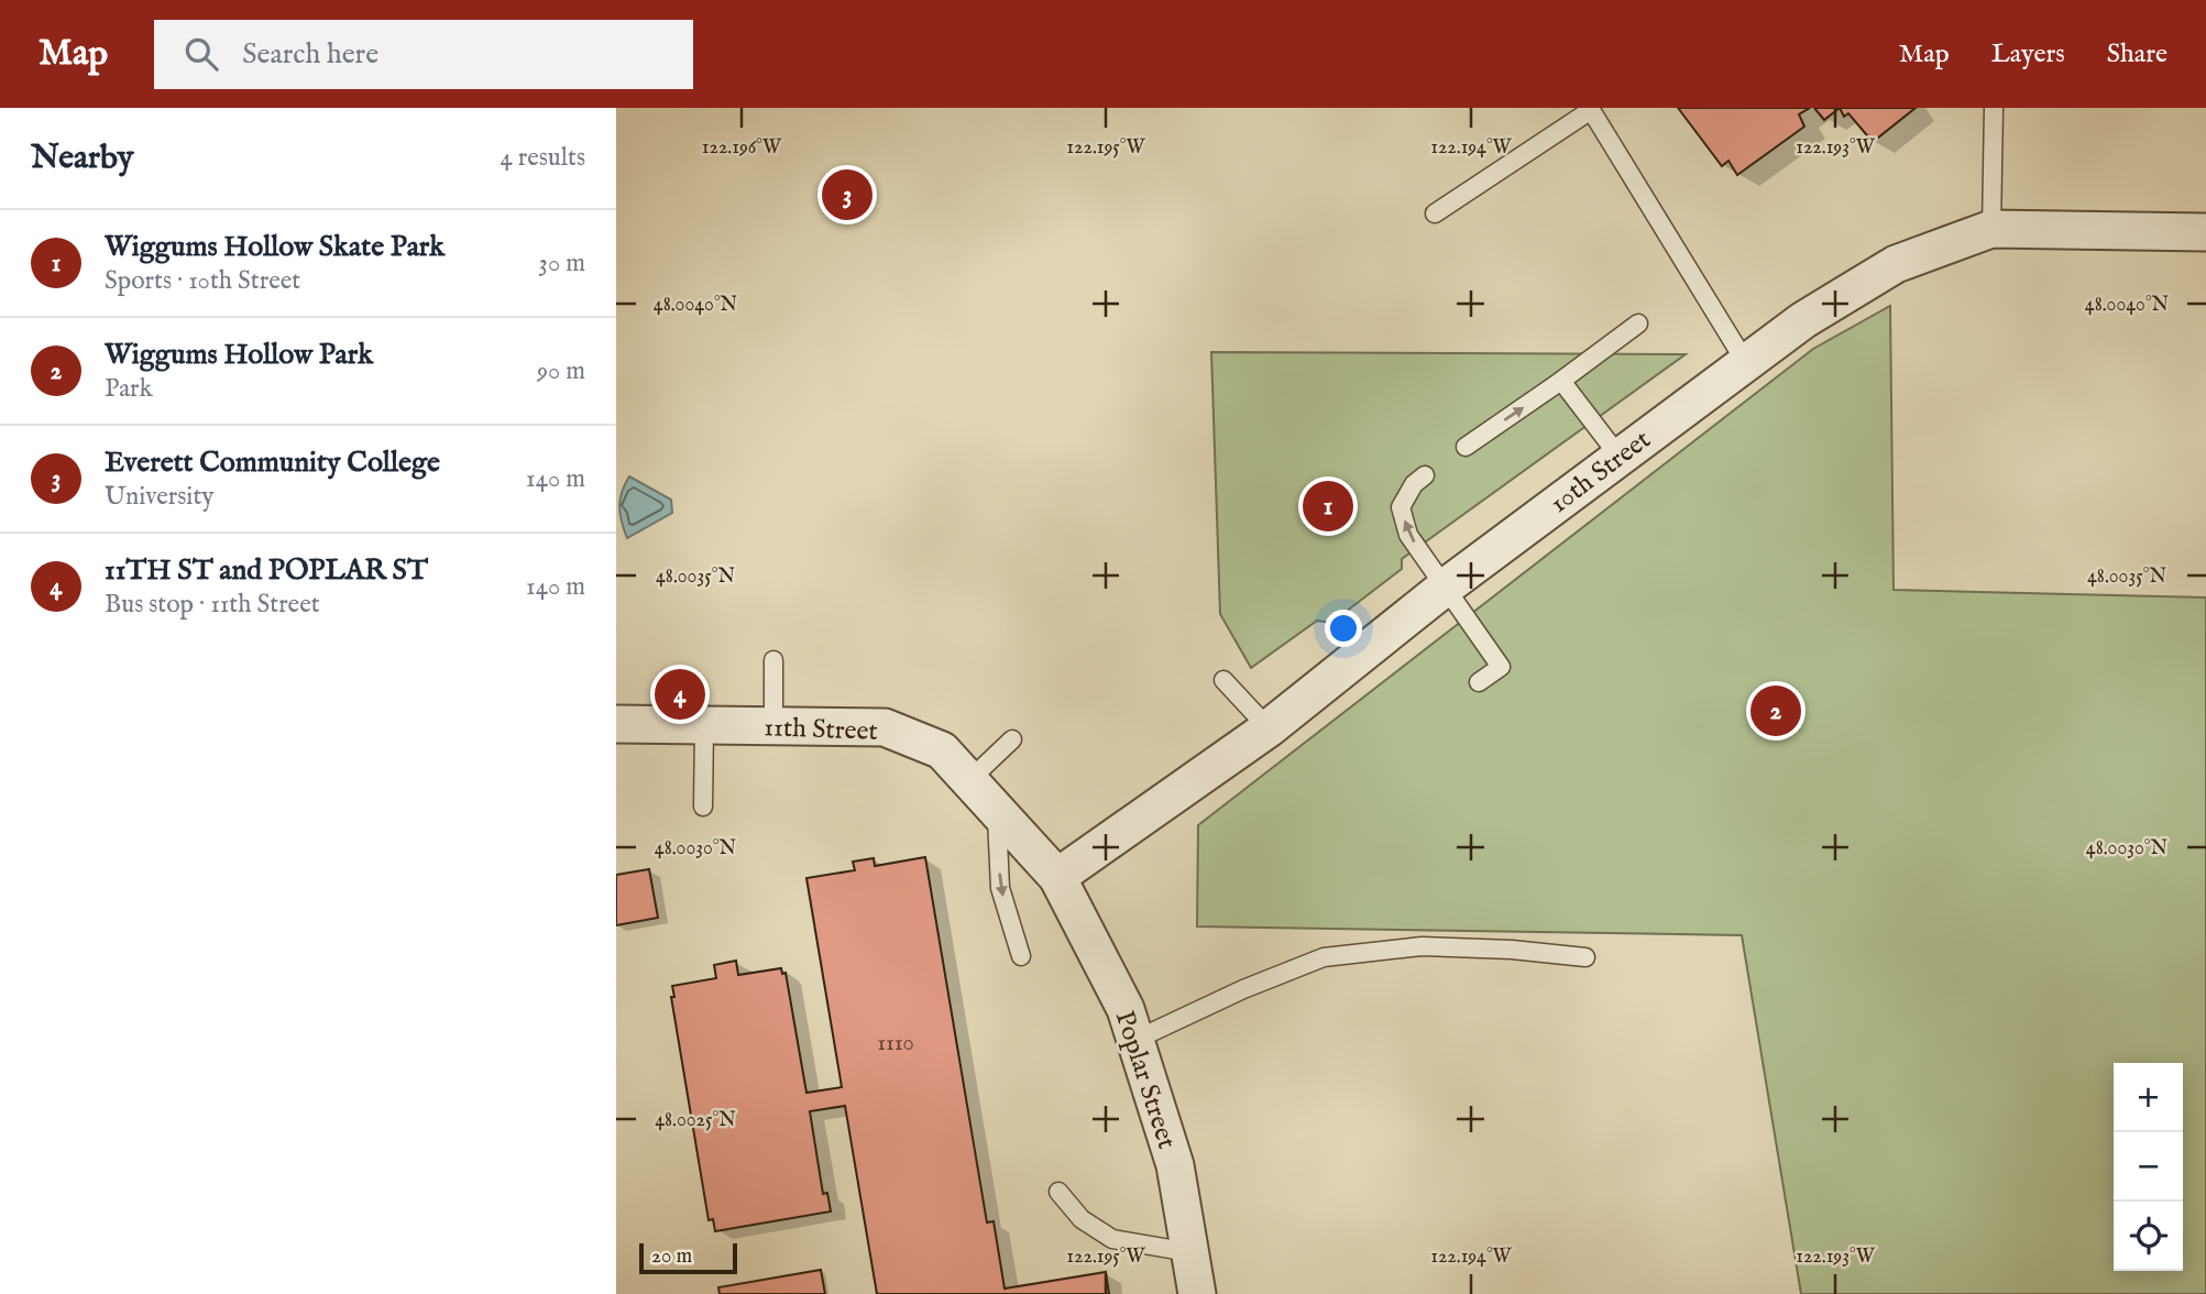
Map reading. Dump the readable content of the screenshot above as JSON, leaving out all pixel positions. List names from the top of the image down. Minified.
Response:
{"streets":{"street":["10th Street","11th Street","Poplar Street"]},"crossings":[["10th Street","11th Street"],["10th Street","Poplar Street"],["11th Street","Poplar Street"]],"house_numbers":["1110"],"scale_bar":"20 m","page":{"header":"Map","search":"Search here","nav":["Map","Layers","Share"],"heading":["Nearby","4 results"],"pins":["3","1","4","2"],"list":[{"mark":"1","name":"Wiggums Hollow Skate Park","note":"Sports · 10th Street","value":"30 m"},{"mark":"2","name":"Wiggums Hollow Park","note":"Park","value":"90 m"},{"mark":"3","name":"Everett Community College","note":"University","value":"140 m"},{"mark":"4","name":"11TH ST and POPLAR ST","note":"Bus stop · 11th Street","value":"140 m"}],"map_buttons":["+","−"],"scale":"20 m"},"coordinates":["122.196°W","122.195°W","122.194°W","122.193°W","48.0040°N","48.0035°N","48.0030°N","48.0025°N"]}
